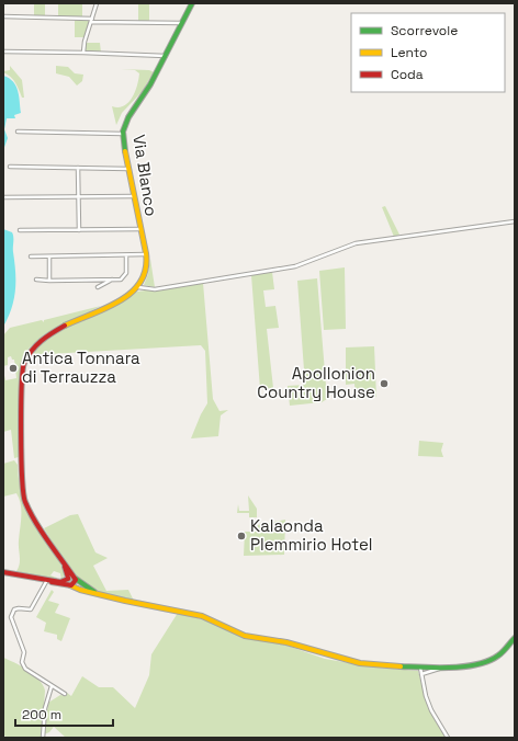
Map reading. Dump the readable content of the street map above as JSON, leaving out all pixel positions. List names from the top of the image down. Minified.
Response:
{"streets":{"street":["Via Blanco"]},"places":["Antica Tonnara di Terrauzza","Apollonion Country House","Kalaonda Plemmirio Hotel"],"legend":["Scorrevole","Lento","Coda"],"scale_bar":"200 m"}
